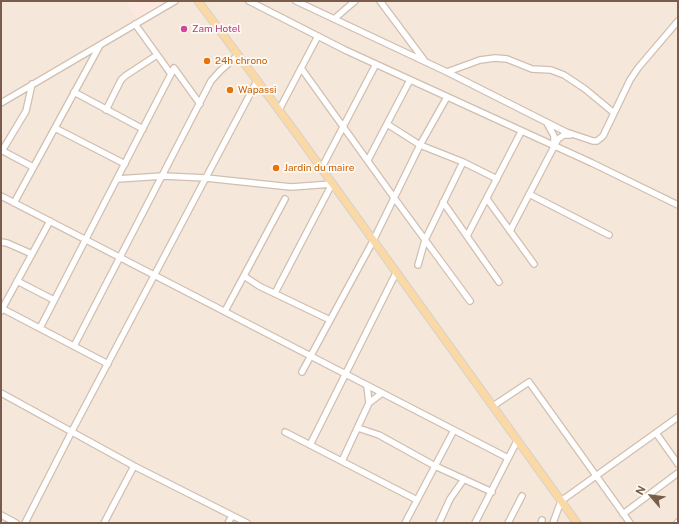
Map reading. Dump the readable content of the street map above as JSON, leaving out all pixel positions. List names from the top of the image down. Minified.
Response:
{"places":["Zam Hotel","24h chrono","Wapassi","Jardin du maire"],"north":"top left"}
